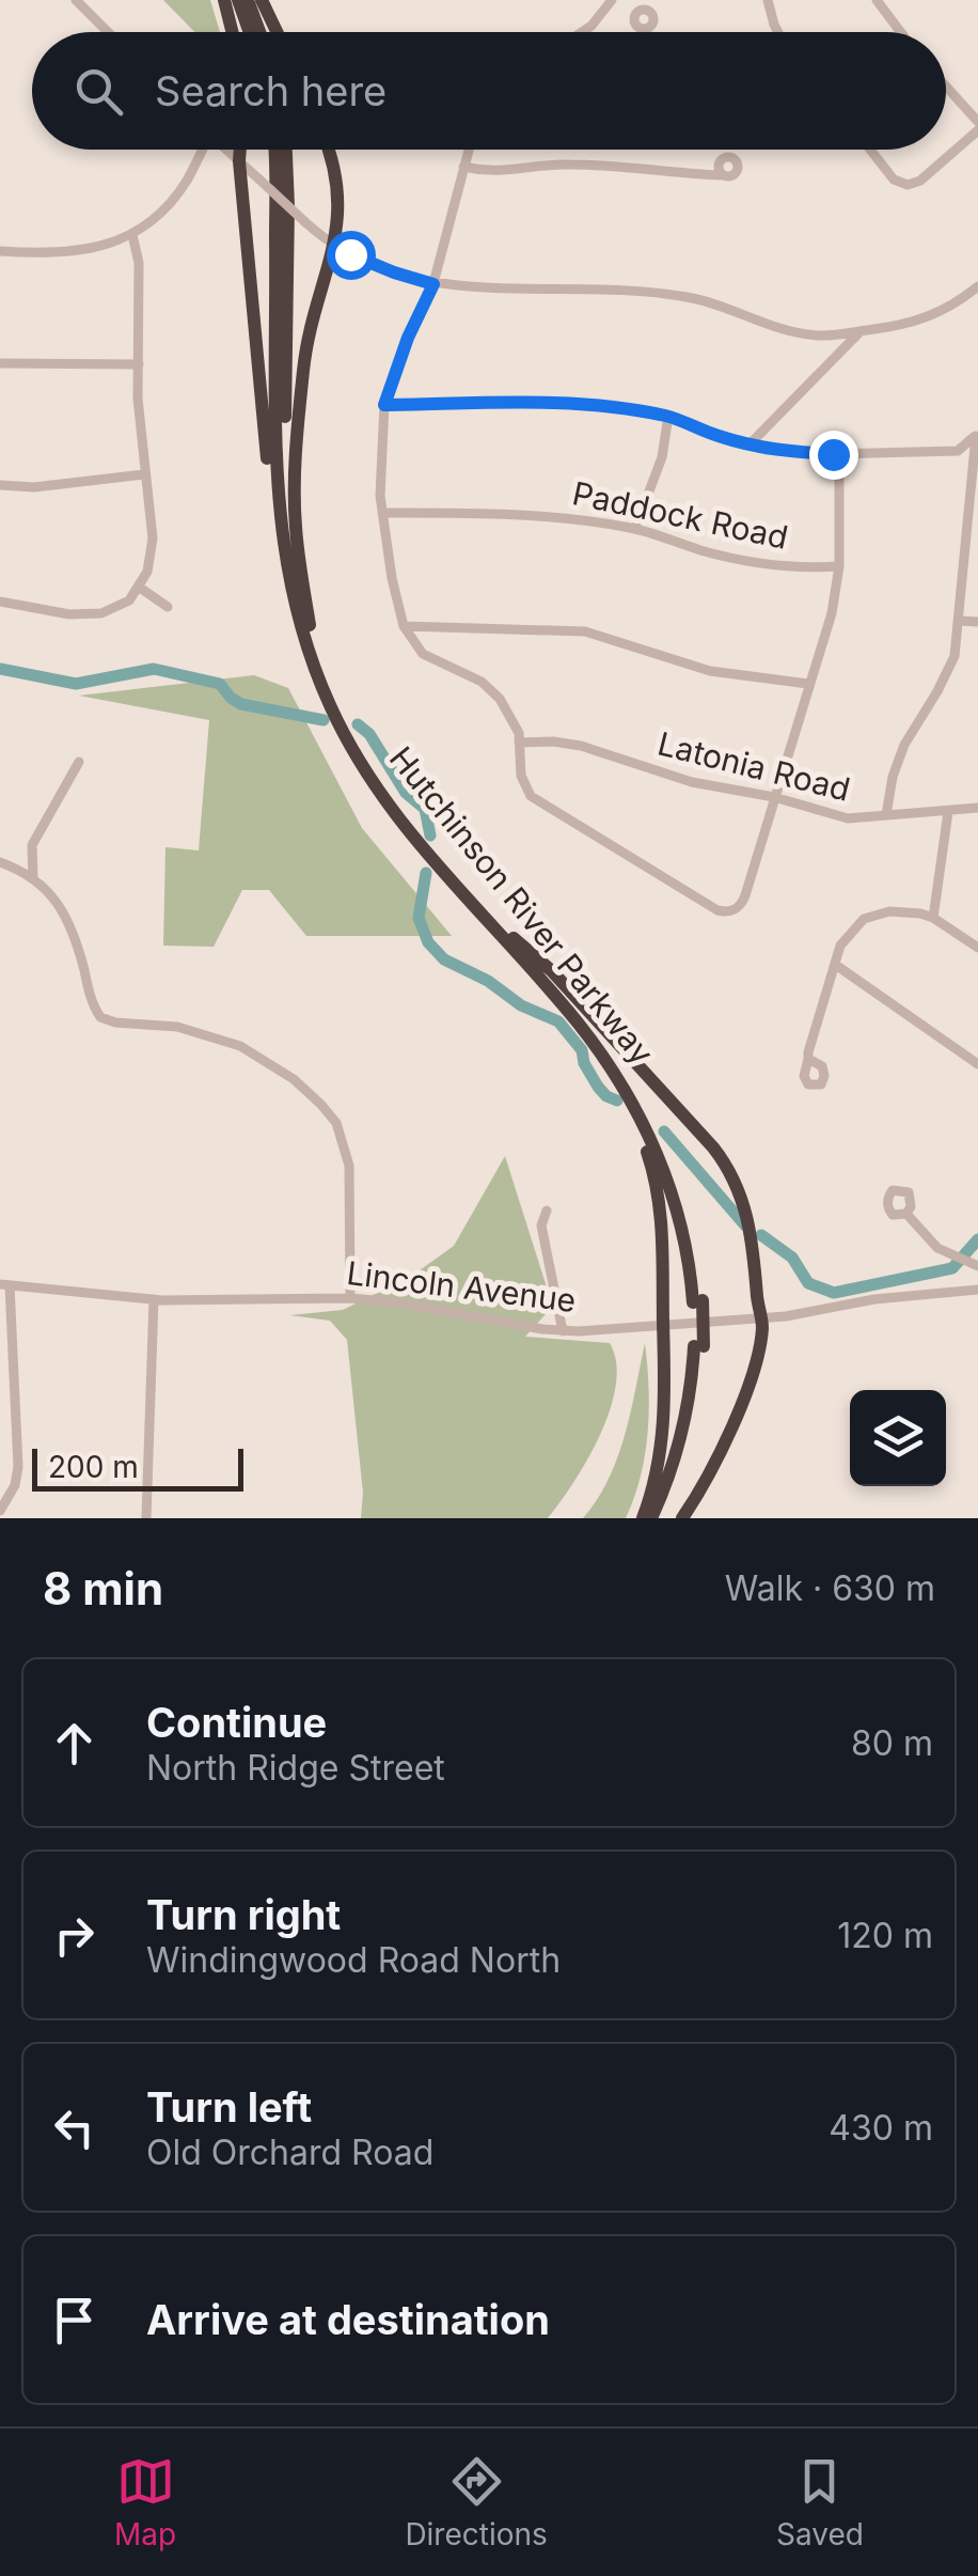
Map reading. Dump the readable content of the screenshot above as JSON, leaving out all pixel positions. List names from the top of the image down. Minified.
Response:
{"streets":{"highway":["Hutchinson River Parkway"],"street":["Paddock Road","Latonia Road","Lincoln Avenue"]},"scale_bar":"200 m","page":{"search":"Search here","scale":"200 m","heading":["8 min","Walk · 630 m"],"list":[["Continue","North Ridge Street","80 m"],["Turn right","Windingwood Road North","120 m"],["Turn left","Old Orchard Road","430 m"],"Arrive at destination"],"nav":["Map","Directions","Saved"]}}
